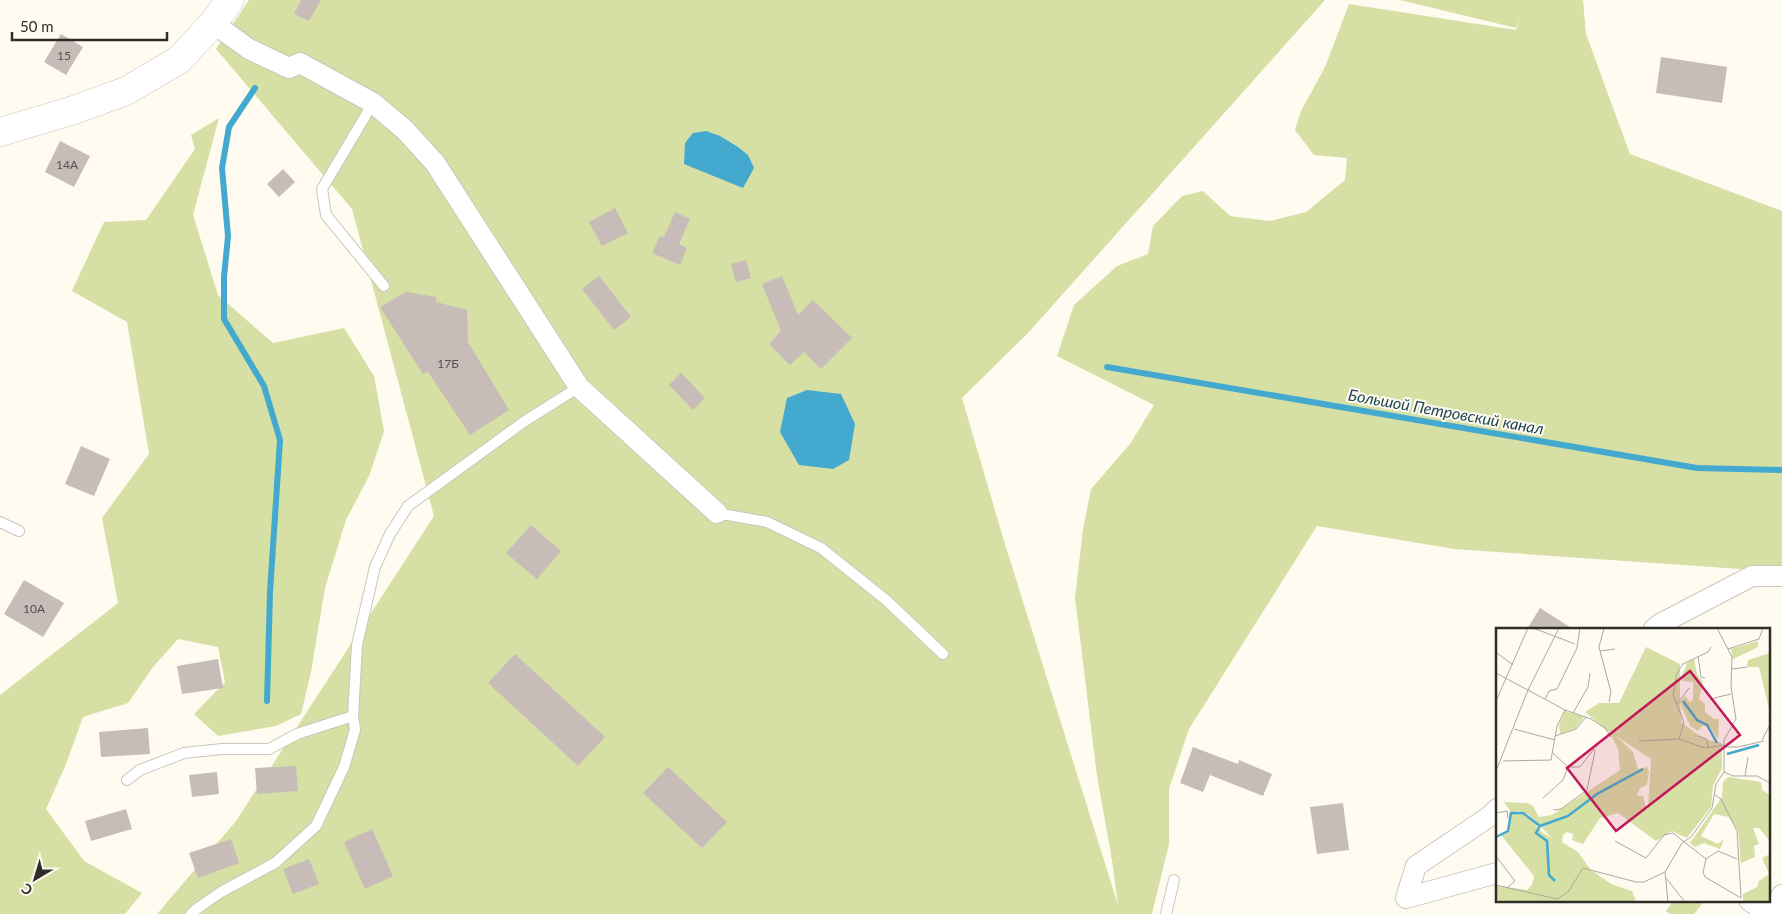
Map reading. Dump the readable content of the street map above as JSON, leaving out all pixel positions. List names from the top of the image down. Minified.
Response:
{"water":["Большой Петровский канал"],"house_numbers":["15","14А","17Б","10А"],"scale_bar":"50 m","north":"bottom left"}
